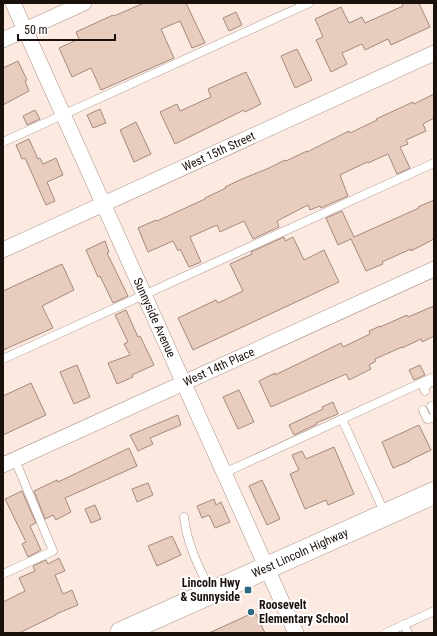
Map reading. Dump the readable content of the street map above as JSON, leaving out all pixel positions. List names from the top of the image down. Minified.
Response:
{"streets":{"main road":["West Lincoln Highway"],"street":["West 15th Street","Sunnyside Avenue","West 14th Place"]},"crossings":[["West 15th Street","Sunnyside Avenue"],["Sunnyside Avenue","West 14th Place"],["Sunnyside Avenue","West Lincoln Highway"]],"places":{"transit":["Lincoln Hwy & Sunnyside"],"other":["Roosevelt Elementary School"]},"scale_bar":"50 m"}
